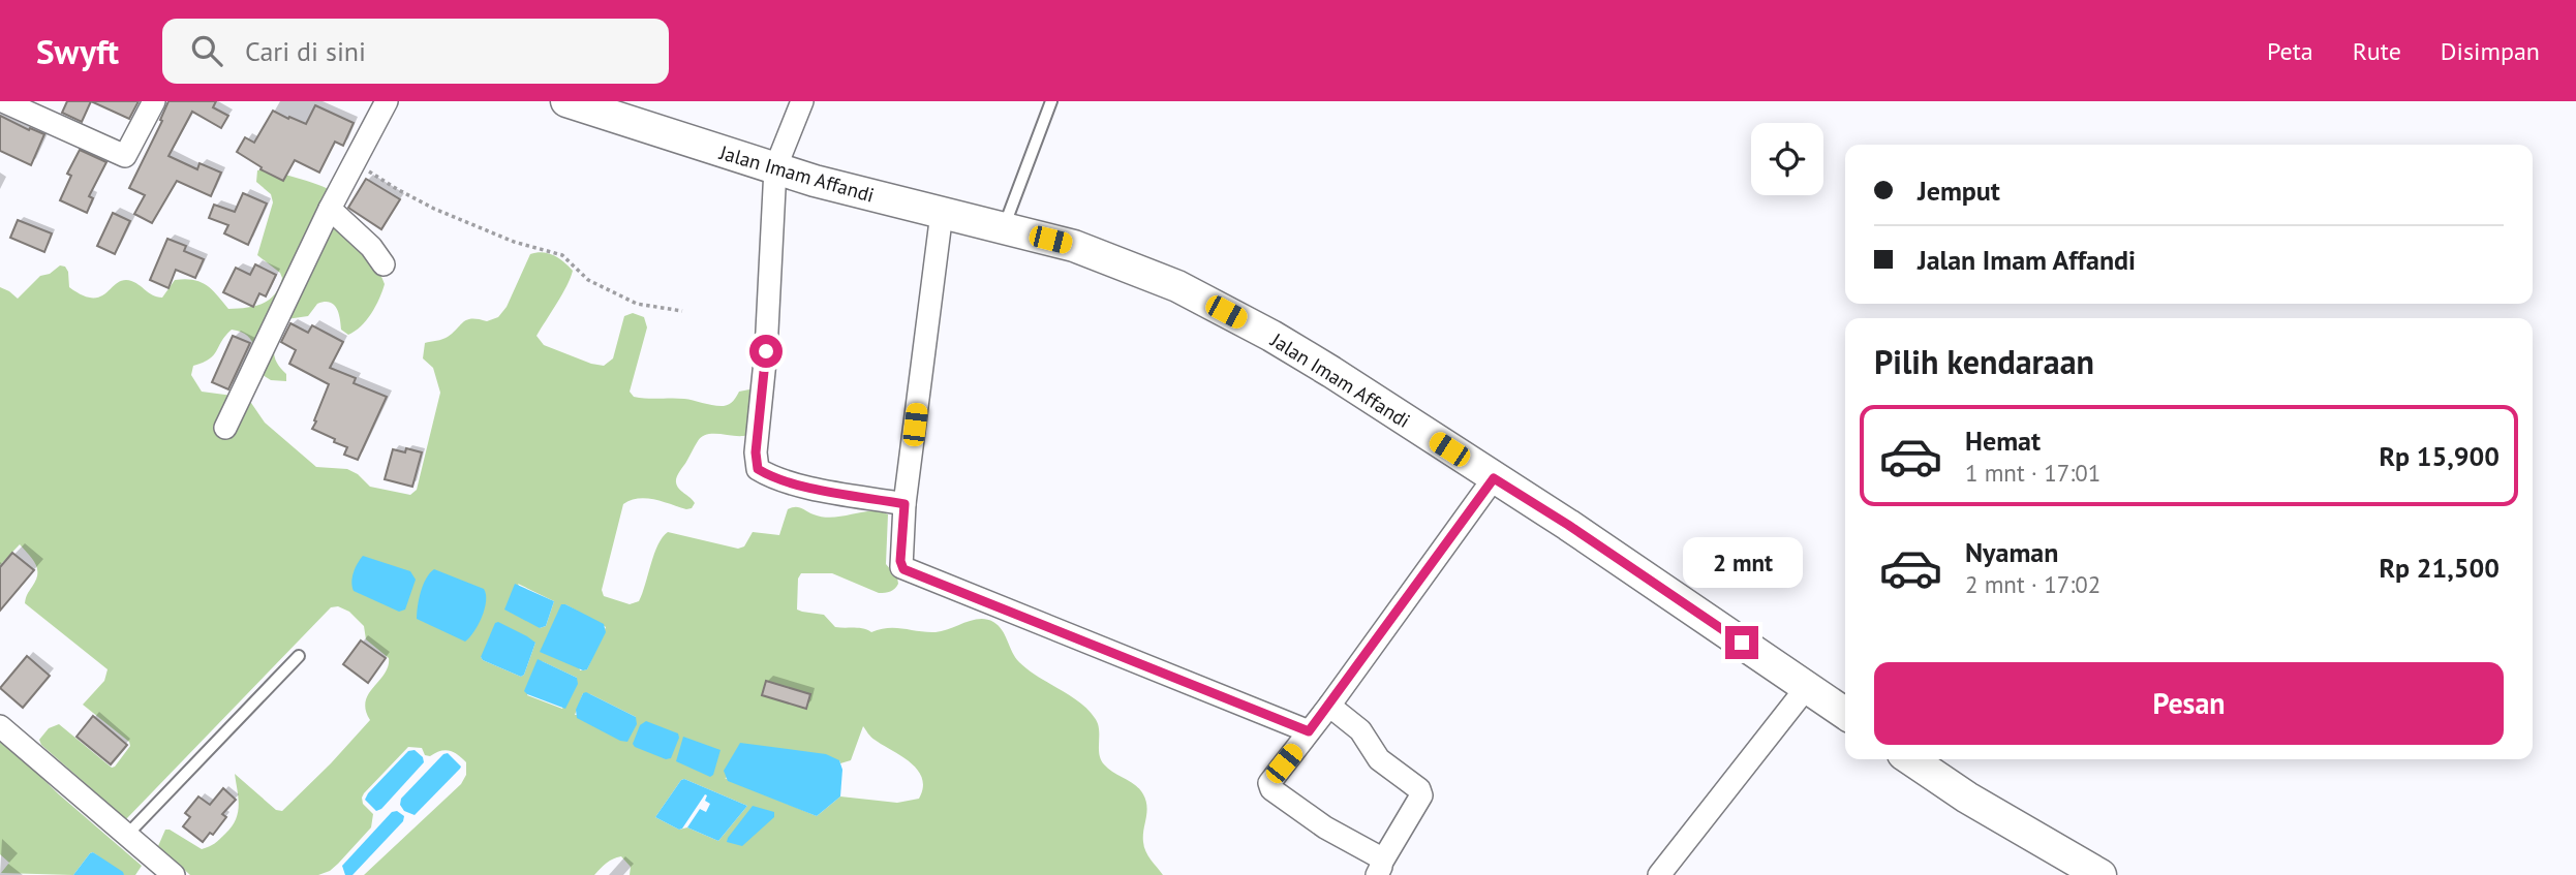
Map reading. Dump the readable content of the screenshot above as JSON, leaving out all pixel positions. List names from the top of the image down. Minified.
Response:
{"streets":{"street":["Jalan Imam Affandi"]},"page":{"header":"Swyft","search":"Cari di sini","nav":["Peta","Rute","Disimpan"],"banner":["Jemput","Jalan Imam Affandi"],"heading":"Pilih kendaraan","list":[{"name":"Hemat","note":"1 mnt · 17:01","value":"Rp 15,900"},{"name":"Nyaman","note":"2 mnt · 17:02","value":"Rp 21,500"}],"bubble":"2 mnt","buttons":"Pesan"}}
